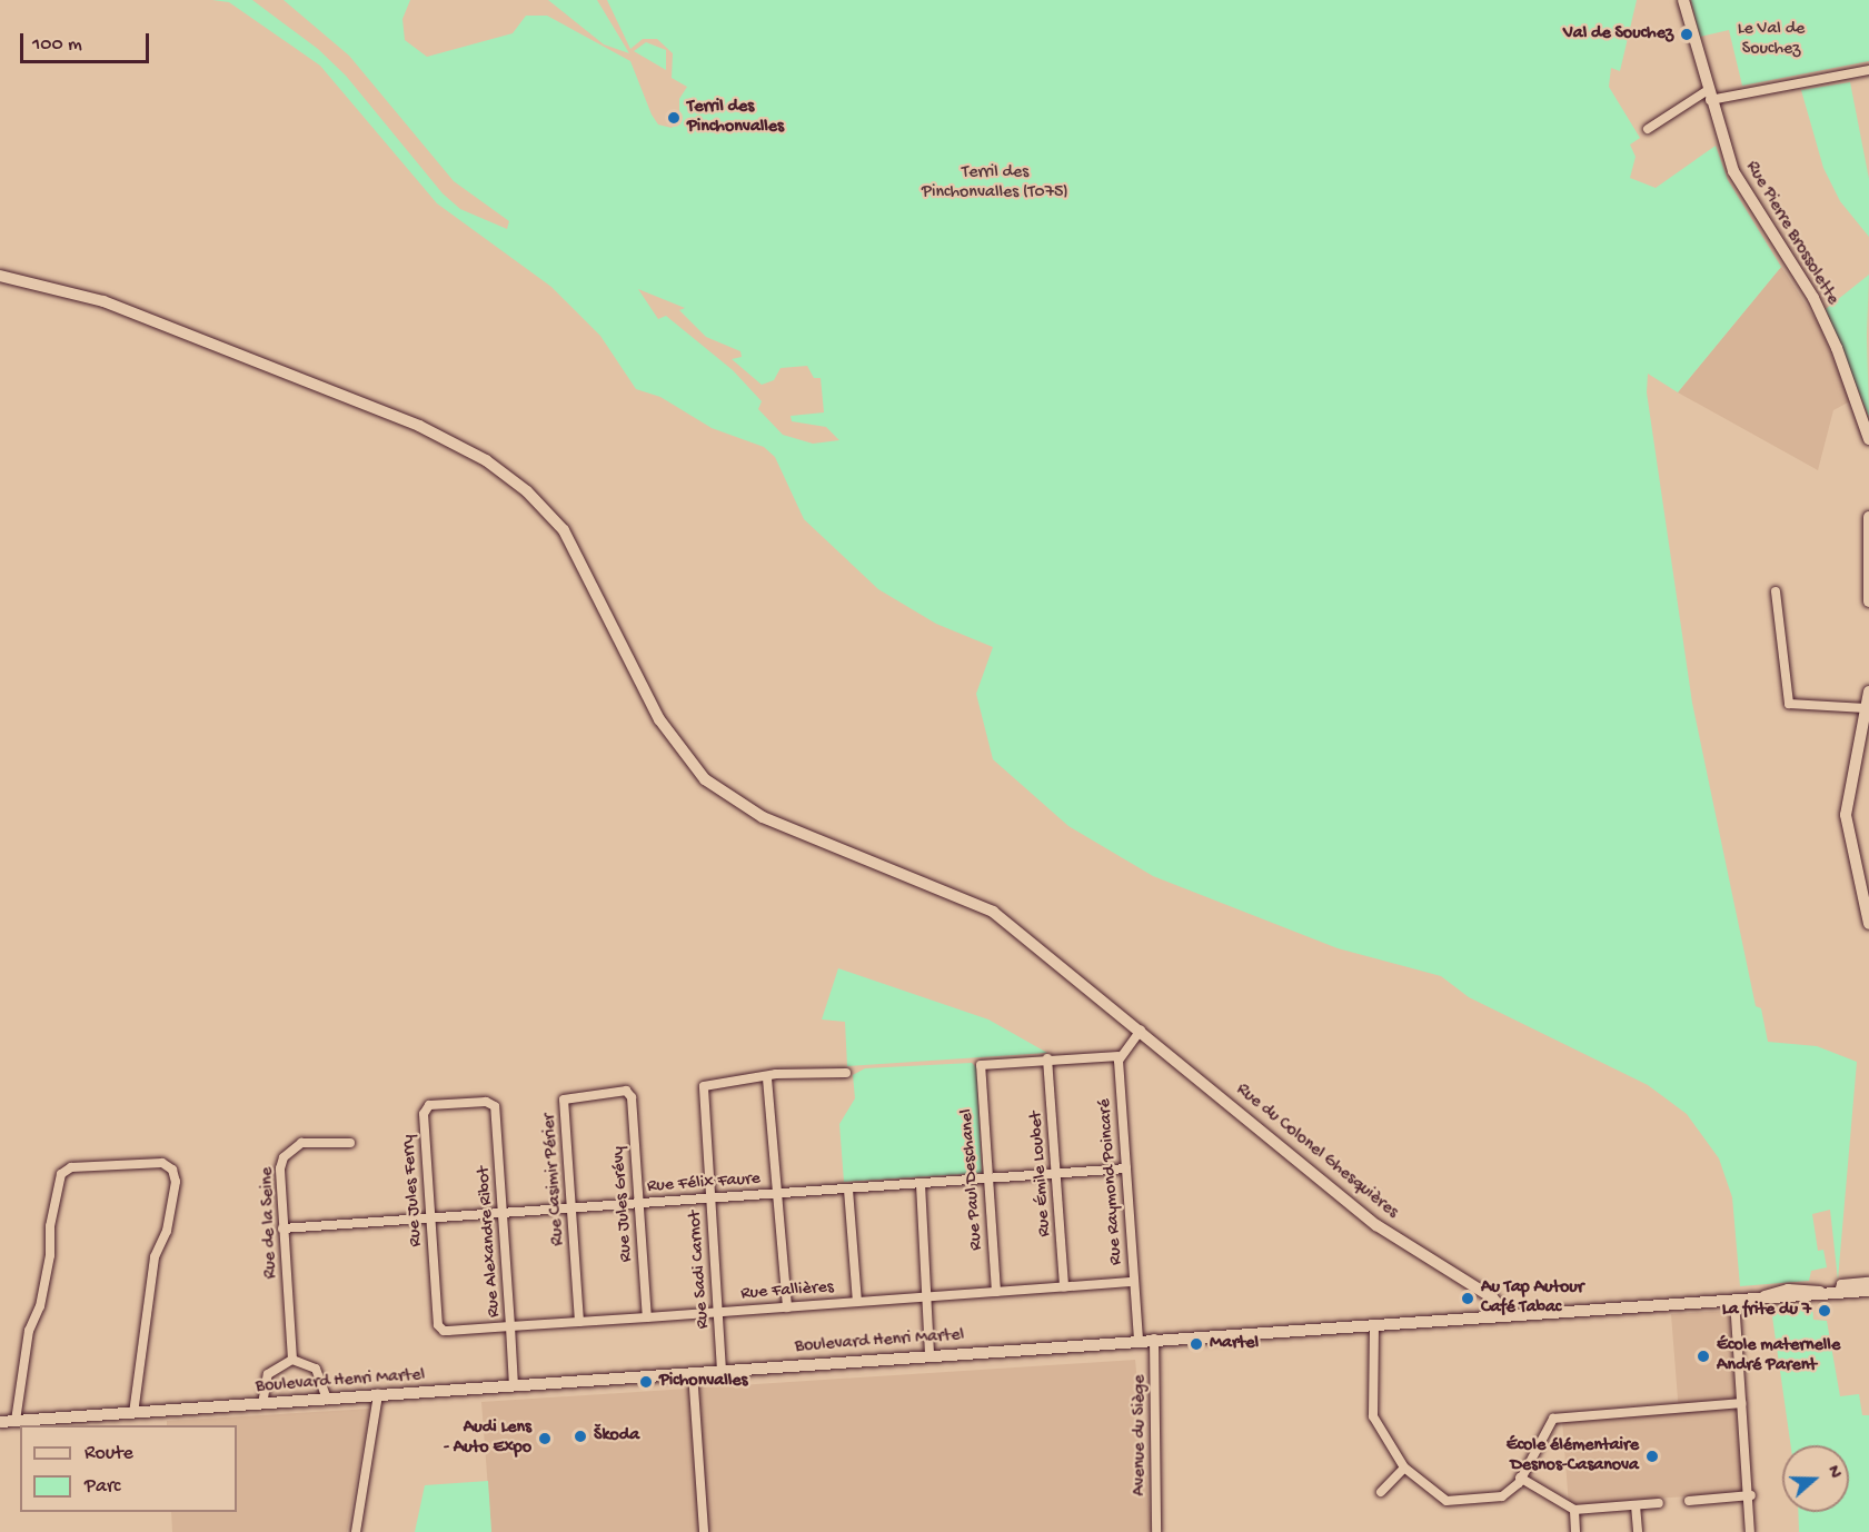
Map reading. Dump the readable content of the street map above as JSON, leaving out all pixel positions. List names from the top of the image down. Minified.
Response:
{"streets":{"street":["Rue Pierre Brossolette","Rue du Colonel Ghesquières","Rue Émile Loubet","Rue Casimir Périer","Rue Paul Deschanel","Rue Raymond Poincaré","Rue Félix Faure","Rue Jules Ferry","Rue Jules Grévy","Rue de la Seine","Rue Alexandre Ribot","Rue Sadi Carnot","Rue Fallières","Boulevard Henri Martel","Avenue du Siège"]},"crossings":[["Rue du Colonel Ghesquières","Boulevard Henri Martel"],["Rue Émile Loubet","Rue Paul Deschanel"],["Rue Émile Loubet","Rue Félix Faure"],["Rue Émile Loubet","Rue Fallières"],["Rue Casimir Périer","Rue Félix Faure"],["Rue Casimir Périer","Rue Jules Grévy"],["Rue Casimir Périer","Rue Fallières"],["Rue Paul Deschanel","Rue Félix Faure"],["Rue Paul Deschanel","Rue Fallières"],["Rue Raymond Poincaré","Rue Félix Faure"],["Rue Raymond Poincaré","Rue Fallières"],["Rue Raymond Poincaré","Boulevard Henri Martel"],["Rue Félix Faure","Rue Jules Ferry"],["Rue Félix Faure","Rue Jules Grévy"],["Rue Félix Faure","Rue de la Seine"],["Rue Félix Faure","Rue Alexandre Ribot"],["Rue Félix Faure","Rue Sadi Carnot"],["Rue Jules Ferry","Rue Alexandre Ribot"],["Rue Jules Ferry","Rue Fallières"],["Rue Jules Grévy","Rue Fallières"],["Rue Alexandre Ribot","Rue Fallières"],["Rue Alexandre Ribot","Boulevard Henri Martel"],["Rue Sadi Carnot","Rue Fallières"],["Rue Sadi Carnot","Boulevard Henri Martel"],["Boulevard Henri Martel","Avenue du Siège"]],"parks":["Le Val de Souchez","Terril des Pinchonvalles (T075)"],"places":["Val de Souchez","Terril des Pinchonvalles","Au Tap Autour Café Tabac","La frite du 7","Martel","École maternelle André Parent","Pichonvalles","Škoda","Audi Lens - Auto Expo","École élémentaire Desnos-Casanova"],"legend":["Route","Parc"],"scale_bar":"100 m","north":"right"}
